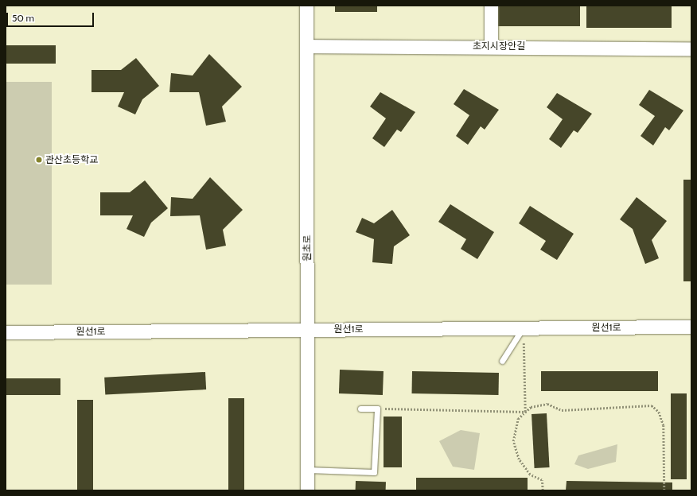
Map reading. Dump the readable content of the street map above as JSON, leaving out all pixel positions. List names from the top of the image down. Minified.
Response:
{"streets":{"street":["초지시장안길","원초로","원선1로"]},"crossings":[["초지시장안길","원초로"],["원초로","원선1로"]],"places":["관산초등학교"],"scale_bar":"50 m"}
